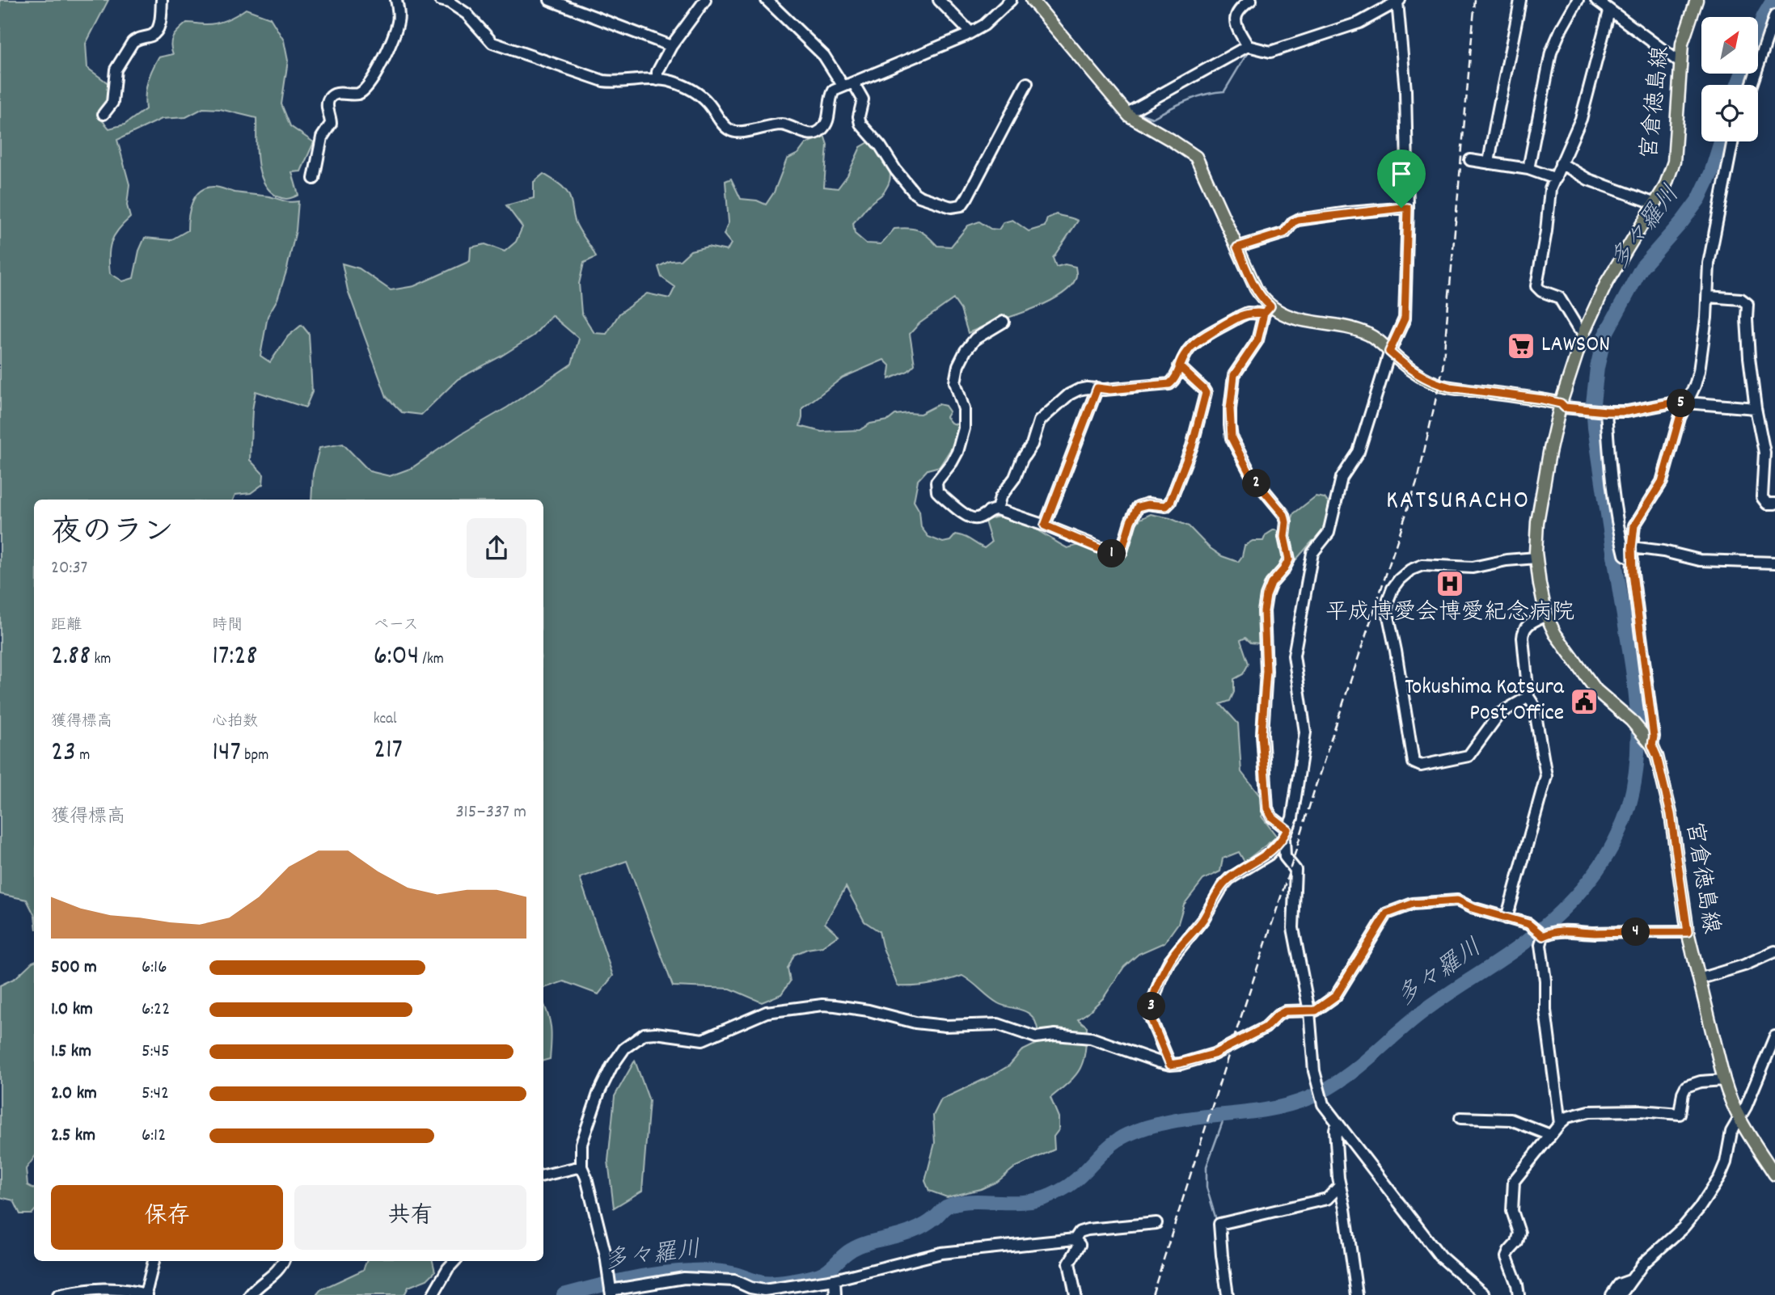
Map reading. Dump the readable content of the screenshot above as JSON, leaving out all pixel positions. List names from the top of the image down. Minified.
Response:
{"streets":{"main road":["宮倉徳島線"]},"districts":["KATSURACHO"],"water":["多々羅川"],"places":{"supermarket":["LAWSON"],"hospital":["平成博愛会博愛紀念病院"],"public building":["Tokushima Katsura Post Office"]},"north":"top right","page":{"pins":["5","2","1","4","3"],"heading":["夜のラン","20:37"],"stats":[["距離","2.88 km"],["時間","17:28"],["ペース","6:04 /km"],["獲得標高","23 m"],["心拍数","147 bpm"],["kcal","217"]],"chart":["獲得標高","315–337 m"],"list":[{"name":"500 m","note":"6:16"},{"name":"1.0 km","note":"6:22"},{"name":"1.5 km","note":"5:45"},{"name":"2.0 km","note":"5:42"},{"name":"2.5 km","note":"6:12"}],"buttons":["保存","共有"]}}
